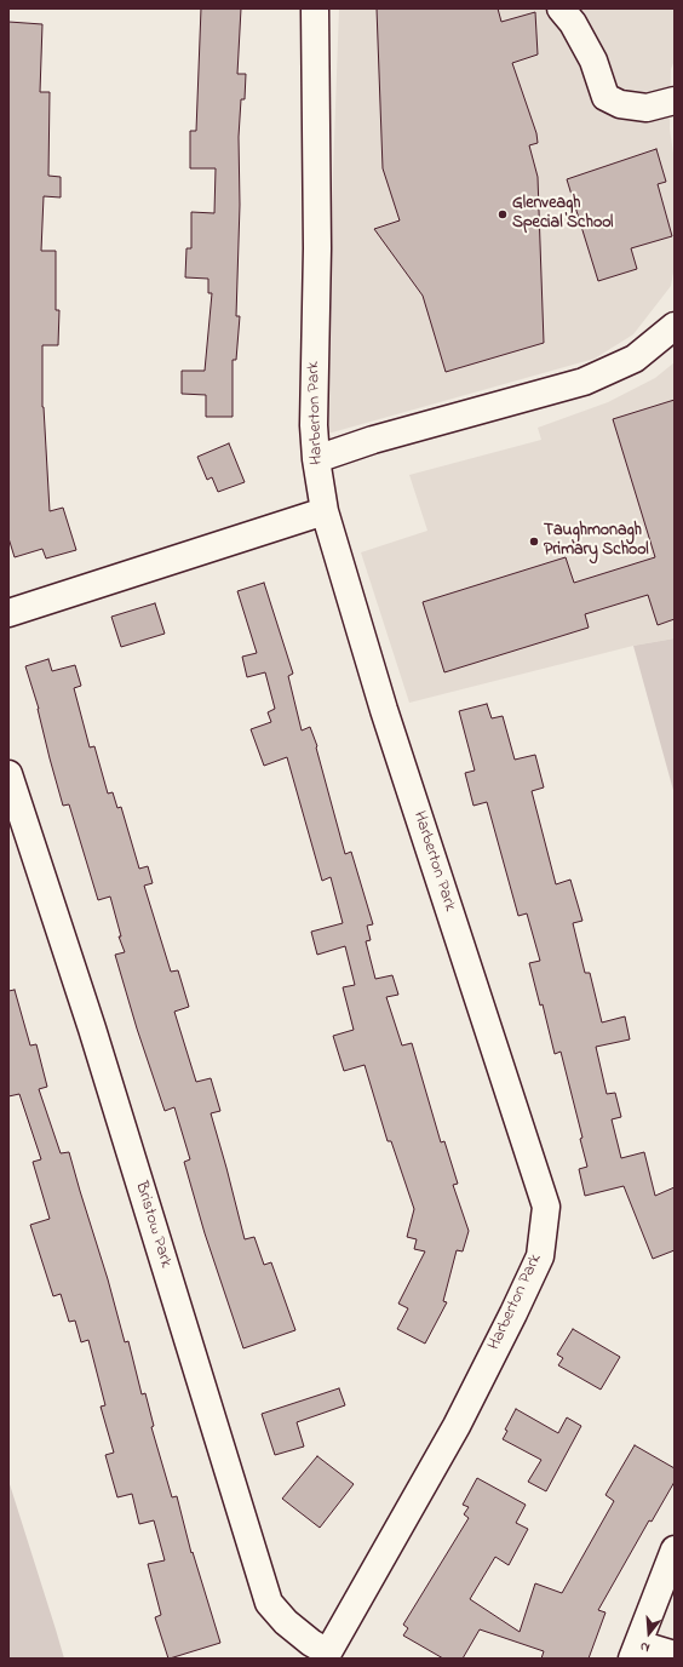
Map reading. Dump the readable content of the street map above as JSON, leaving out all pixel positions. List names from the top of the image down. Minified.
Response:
{"streets":{"street":["Harberton Park","Bristow Park"]},"crossings":[["Harberton Park","Bristow Park"]],"places":["Glenveagh Special School","Taughmonagh Primary School"],"north":"bottom"}
